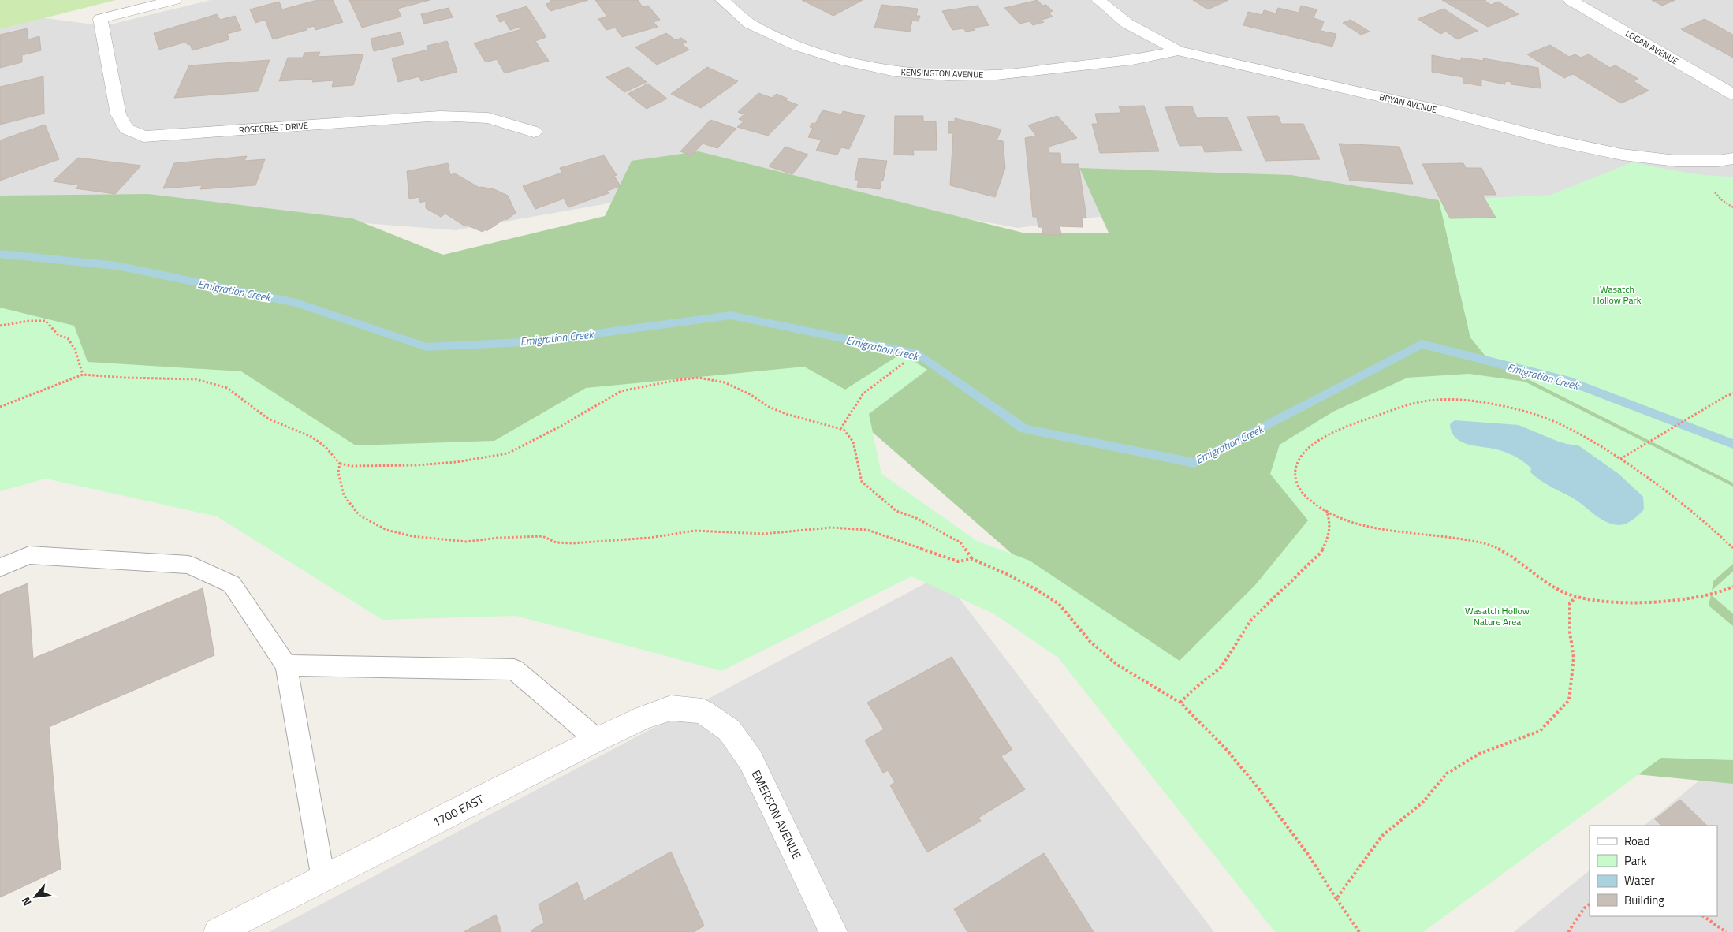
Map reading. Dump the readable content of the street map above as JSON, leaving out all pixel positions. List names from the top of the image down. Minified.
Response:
{"streets":{"street":["LOGAN AVENUE","KENSINGTON AVENUE","BRYAN AVENUE","ROSECREST DRIVE","1700 EAST","EMERSON AVENUE"]},"crossings":[["KENSINGTON AVENUE","BRYAN AVENUE"],["1700 EAST","EMERSON AVENUE"]],"water":["Emigration Creek"],"parks":["Wasatch Hollow Park","Wasatch Hollow Nature Area"],"legend":["Road","Park","Water","Building"],"north":"bottom left"}
